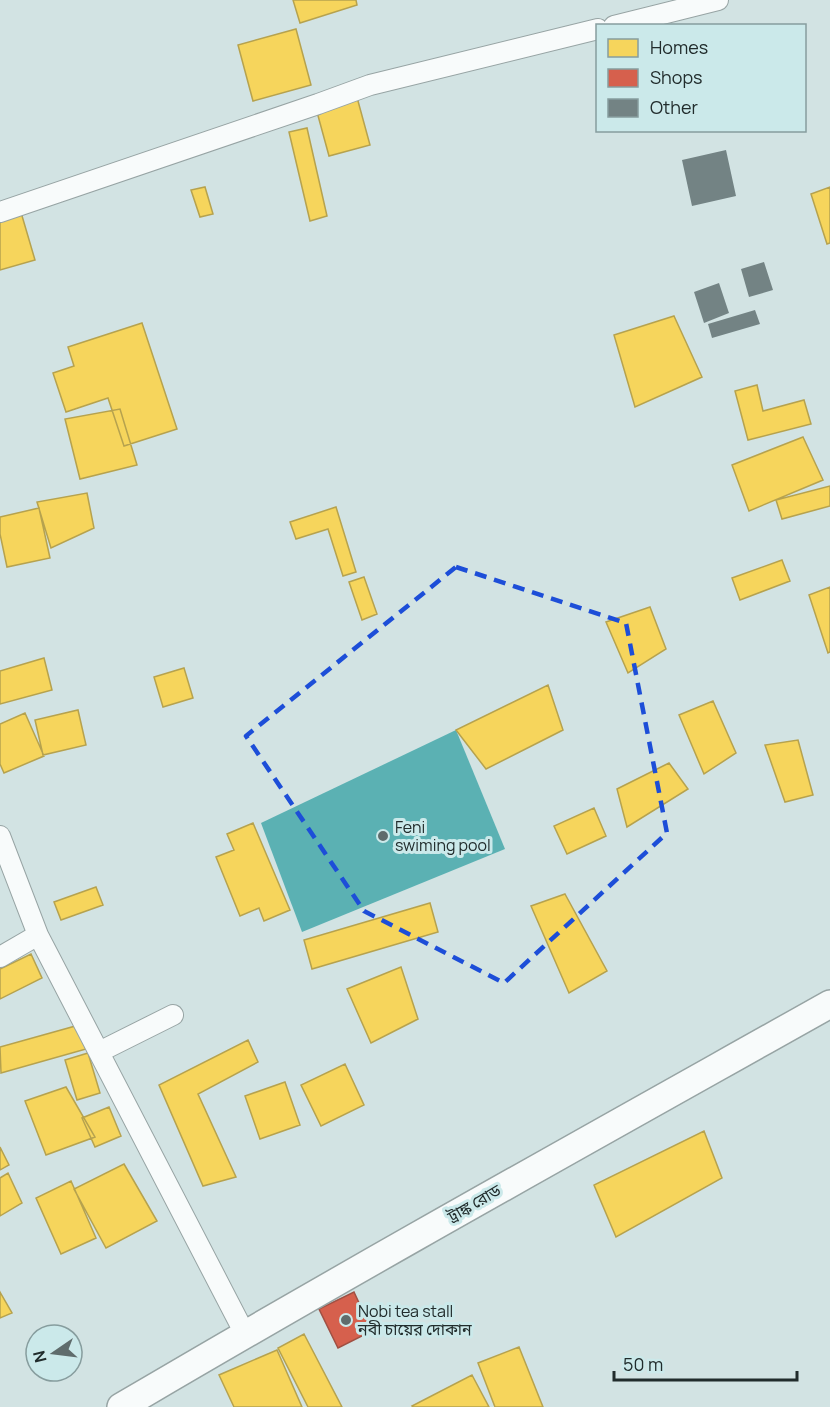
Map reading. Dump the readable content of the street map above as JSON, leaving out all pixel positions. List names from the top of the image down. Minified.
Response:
{"streets":{"main road":["ট্রাঙ্ক রোড"]},"places":["Feni swiming pool","Nobi tea stall নবী চায়ের দোকান"],"legend":["Homes","Shops","Other"],"scale_bar":"50 m","north":"left"}
